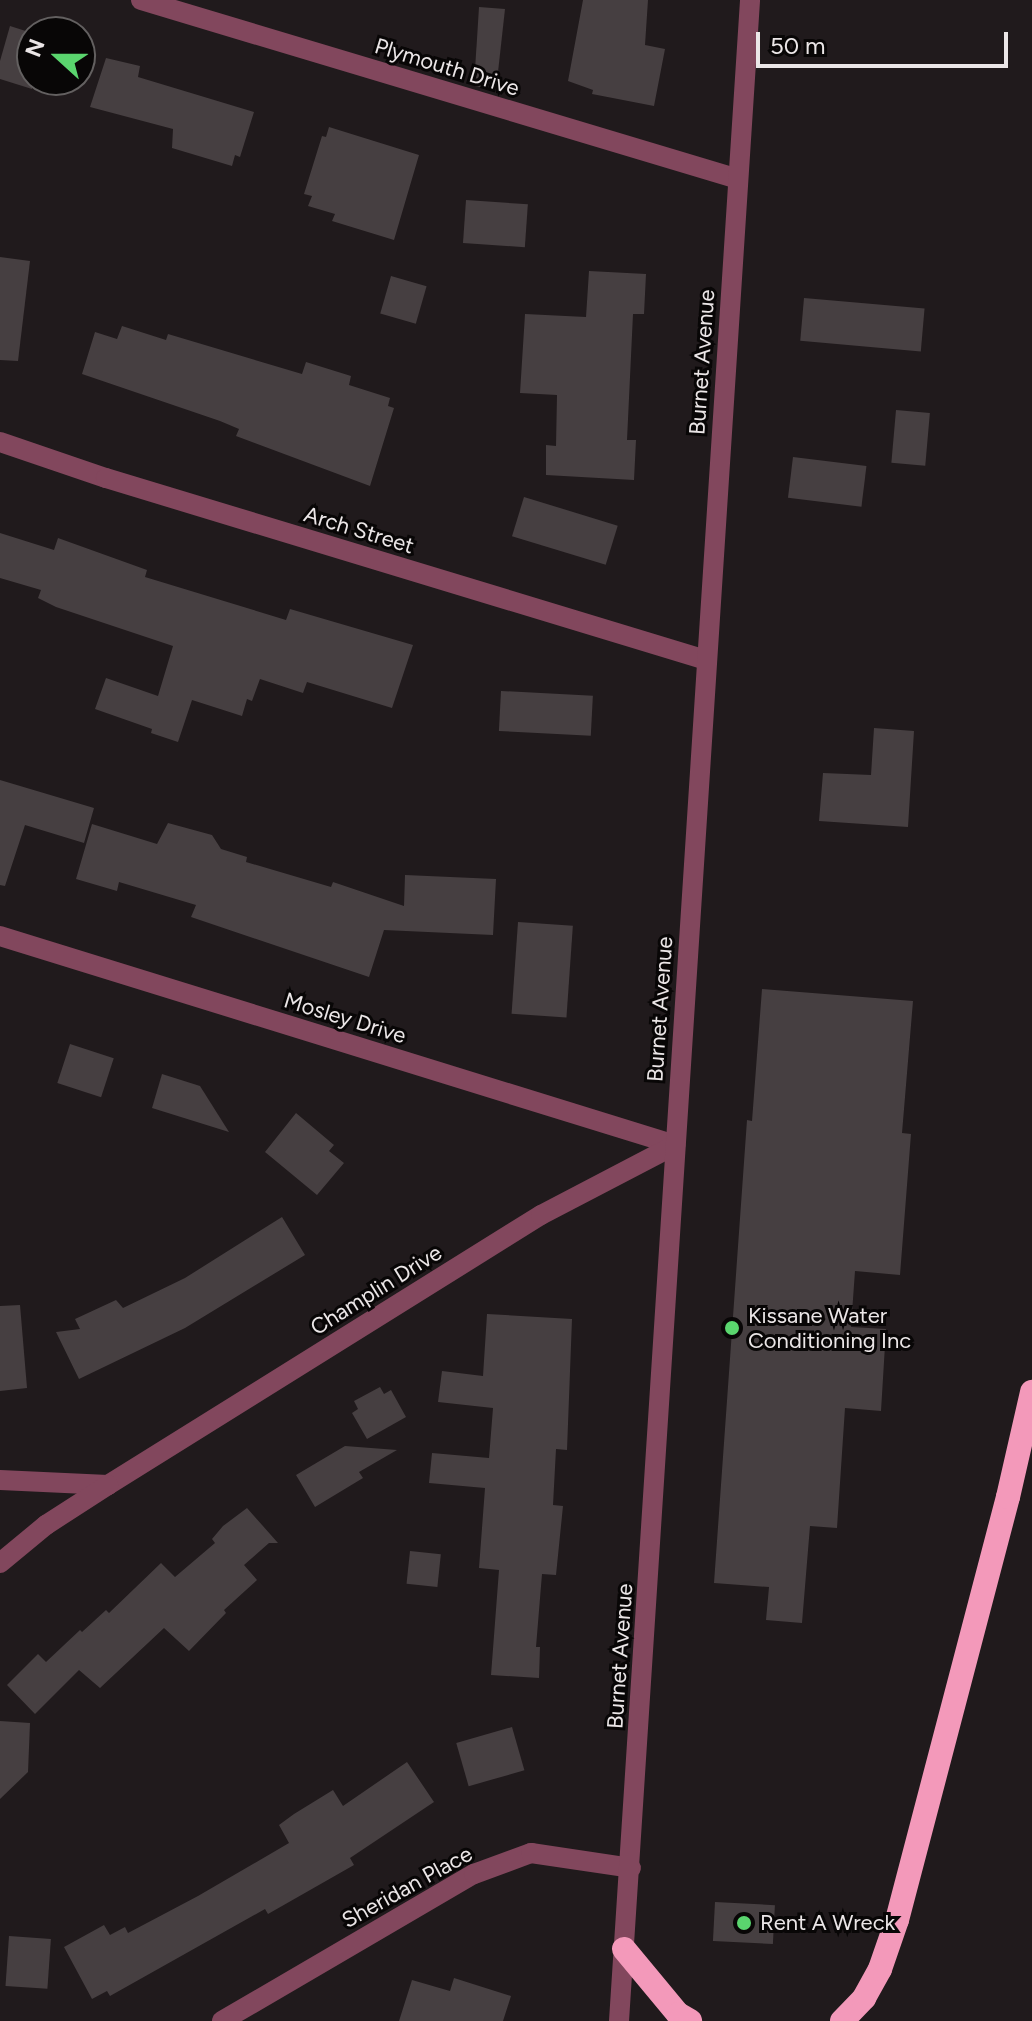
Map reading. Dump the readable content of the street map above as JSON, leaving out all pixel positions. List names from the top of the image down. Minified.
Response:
{"streets":{"street":["Plymouth Drive","Burnet Avenue","Arch Street","Mosley Drive","Champlin Drive","Sheridan Place"]},"crossings":[["Plymouth Drive","Burnet Avenue"],["Burnet Avenue","Arch Street"],["Burnet Avenue","Mosley Drive"],["Burnet Avenue","Champlin Drive"],["Burnet Avenue","Sheridan Place"],["Mosley Drive","Champlin Drive"]],"places":["Kissane Water Conditioning Inc","Rent A Wreck"],"scale_bar":"50 m","north":"left"}
